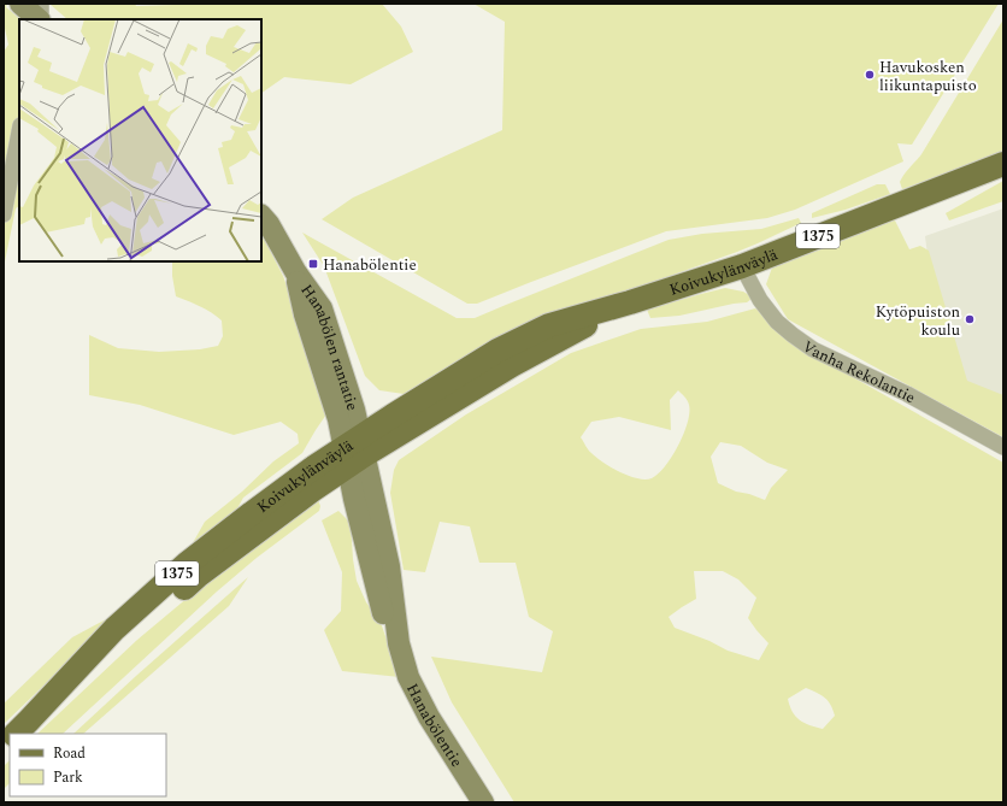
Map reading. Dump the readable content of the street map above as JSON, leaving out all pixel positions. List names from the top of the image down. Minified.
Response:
{"streets":{"main road":["1375","Koivukylänväylä","Hanabölen rantatie","Hanabölentie"],"street":["Vanha Rekolantie"]},"crossings":[["Koivukylänväylä","Hanabölen rantatie"],["Koivukylänväylä","Vanha Rekolantie"],["Koivukylänväylä","Hanabölentie"],["Hanabölen rantatie","Hanabölentie"]],"places":{"other":["Havukosken liikuntapuisto","Kytöpuiston koulu"],"transit":["Hanabölentie"]},"legend":["Road","Park"]}
